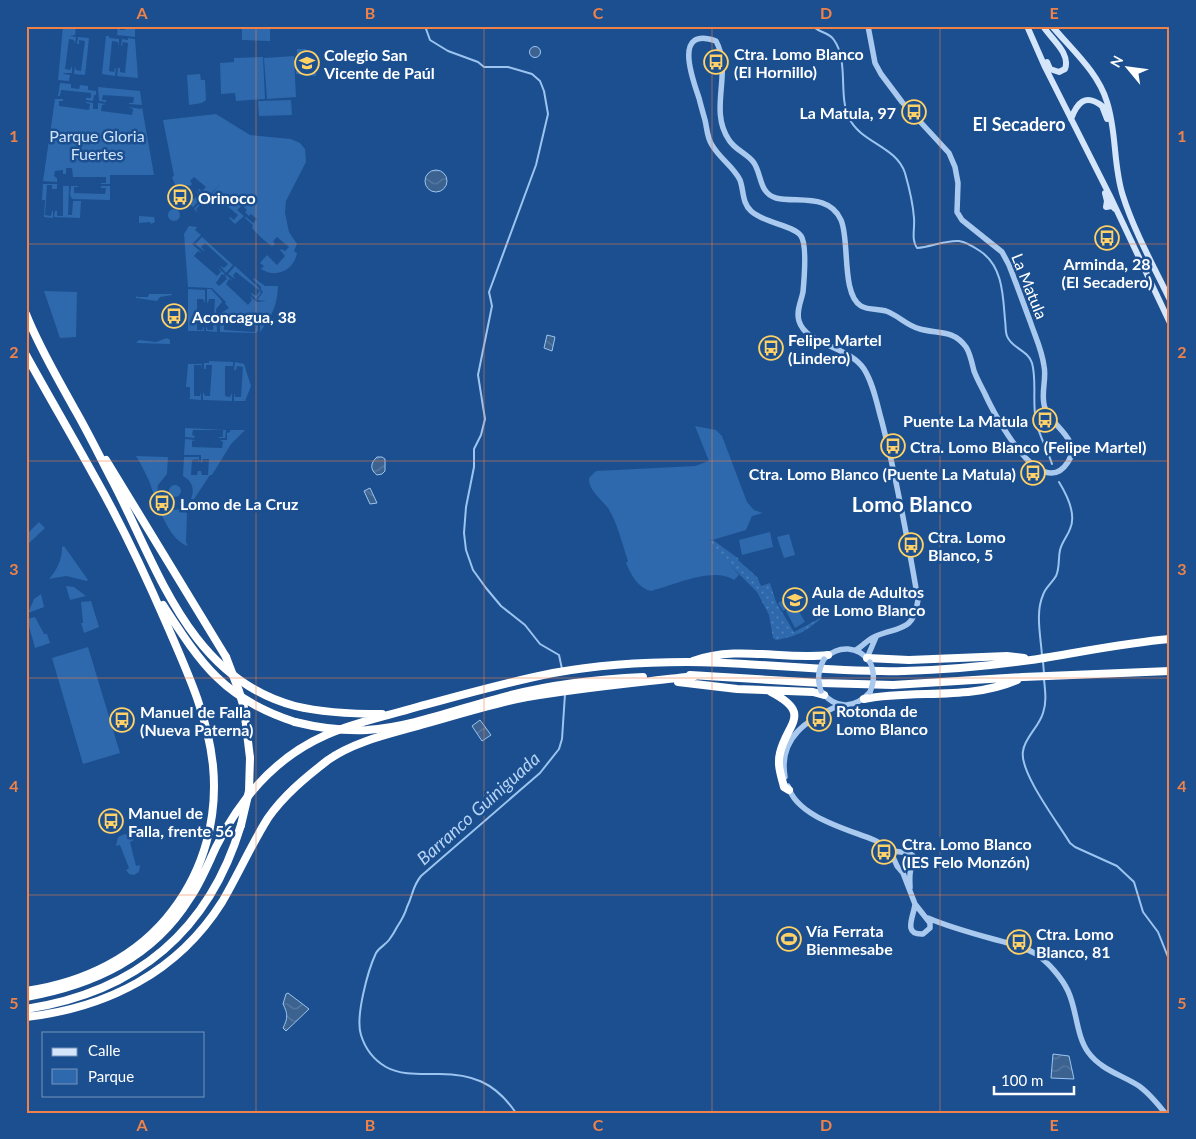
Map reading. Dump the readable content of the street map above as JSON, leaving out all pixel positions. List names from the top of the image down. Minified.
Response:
{"streets":{"street":["La Matula"]},"districts":["El Secadero","Lomo Blanco"],"water":["Barranco Guiniguada"],"parks":["Parque Gloria Fuertes"],"places":{"bus stop":["Ctra. Lomo Blanco (El Hornillo)","La Matula, 97","Orinoco","Arminda, 28 (El Secadero)","Aconcagua, 38","Felipe Martel (Lindero)","Puente La Matula","Ctra. Lomo Blanco (Felipe Martel)","Ctra. Lomo Blanco (Puente La Matula)","Lomo de La Cruz","Ctra. Lomo Blanco, 5","Rotonda de Lomo Blanco","Manuel de Falla (Nueva Paterna)","Manuel de Falla, frente 56","Ctra. Lomo Blanco (IES Felo Monzón)","Ctra. Lomo Blanco, 81"],"school or university":["Colegio San Vicente de Paúl","Aula de Adultos de Lomo Blanco"],"sports":["Vía Ferrata Bienmesabe"]},"legend":["Calle","Parque"],"scale_bar":"100 m","north":"top left","grid":{"columns":["A","B","C","D","E"],"rows":["1","2","3","4","5"]}}
